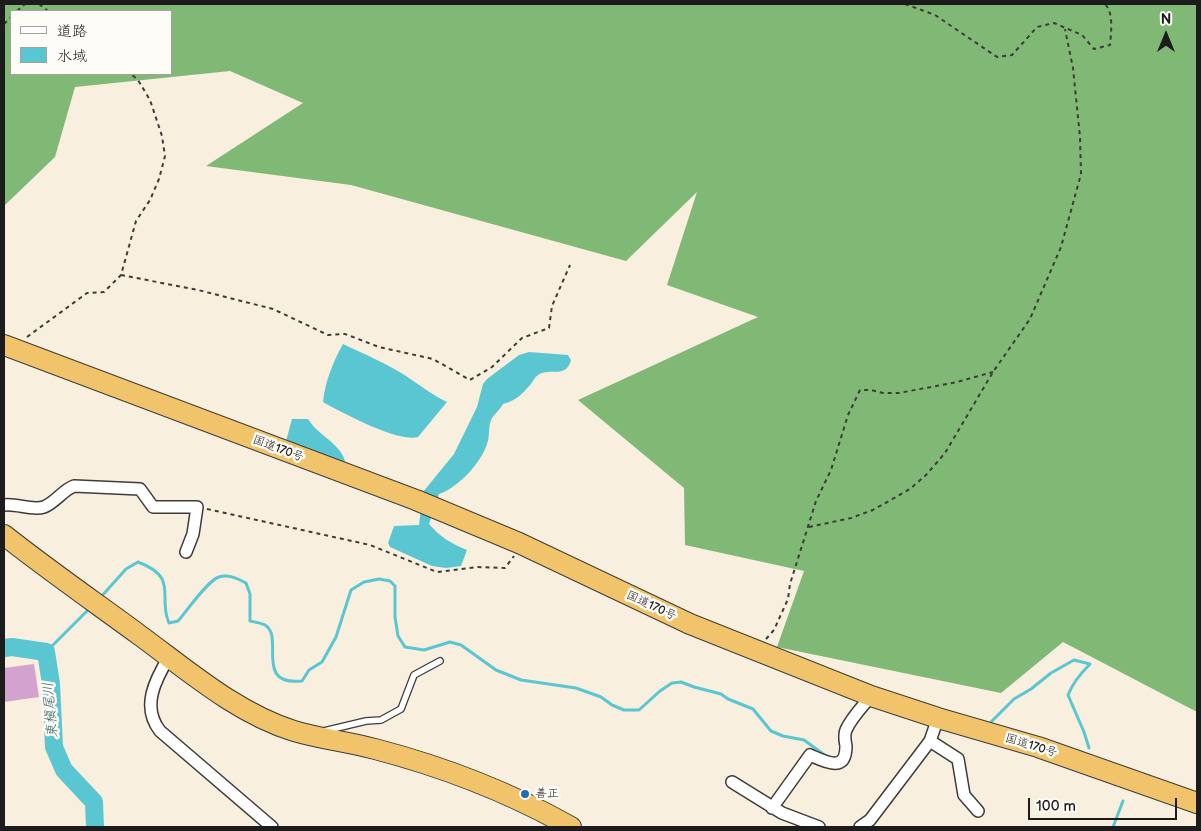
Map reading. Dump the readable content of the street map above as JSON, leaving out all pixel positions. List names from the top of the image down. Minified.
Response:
{"streets":{"highway":["国道170号"]},"water":["東槇尾川"],"places":["善正"],"legend":["道路","水域"],"scale_bar":"100 m","north":"top"}
